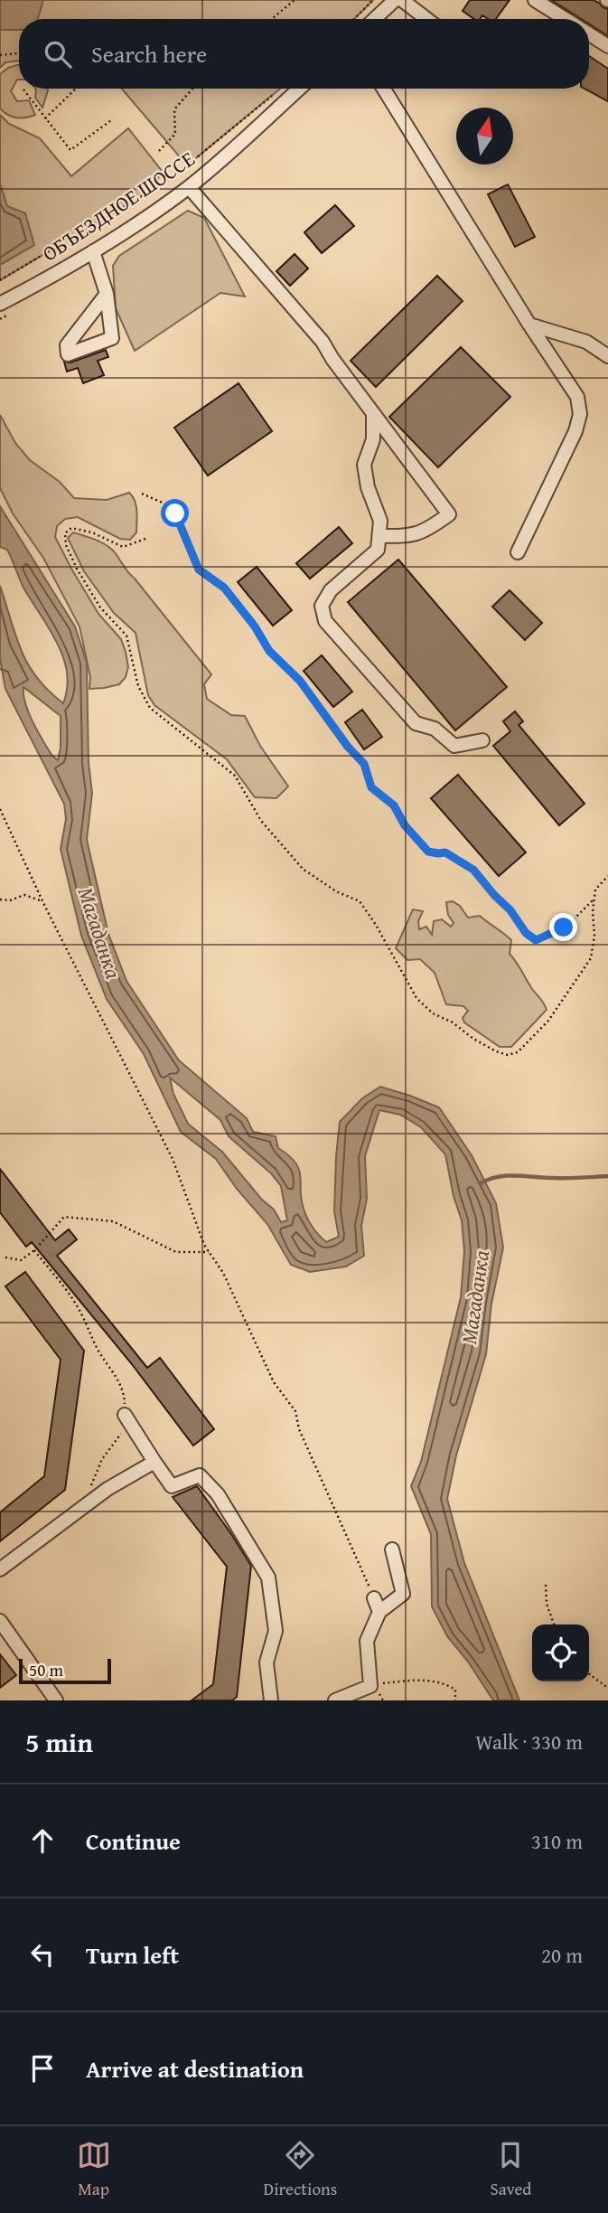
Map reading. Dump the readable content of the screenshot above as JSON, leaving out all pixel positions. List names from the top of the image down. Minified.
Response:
{"streets":{"street":["ОБЪЕЗДНОЕ ШОССЕ"]},"water":["Магаданка"],"scale_bar":"50 m","north":"top","page":{"search":"Search here","scale":"50 m","heading":["5 min","Walk · 330 m"],"list":[["Continue","310 m"],["Turn left","20 m"],"Arrive at destination"],"nav":["Map","Directions","Saved"]}}
